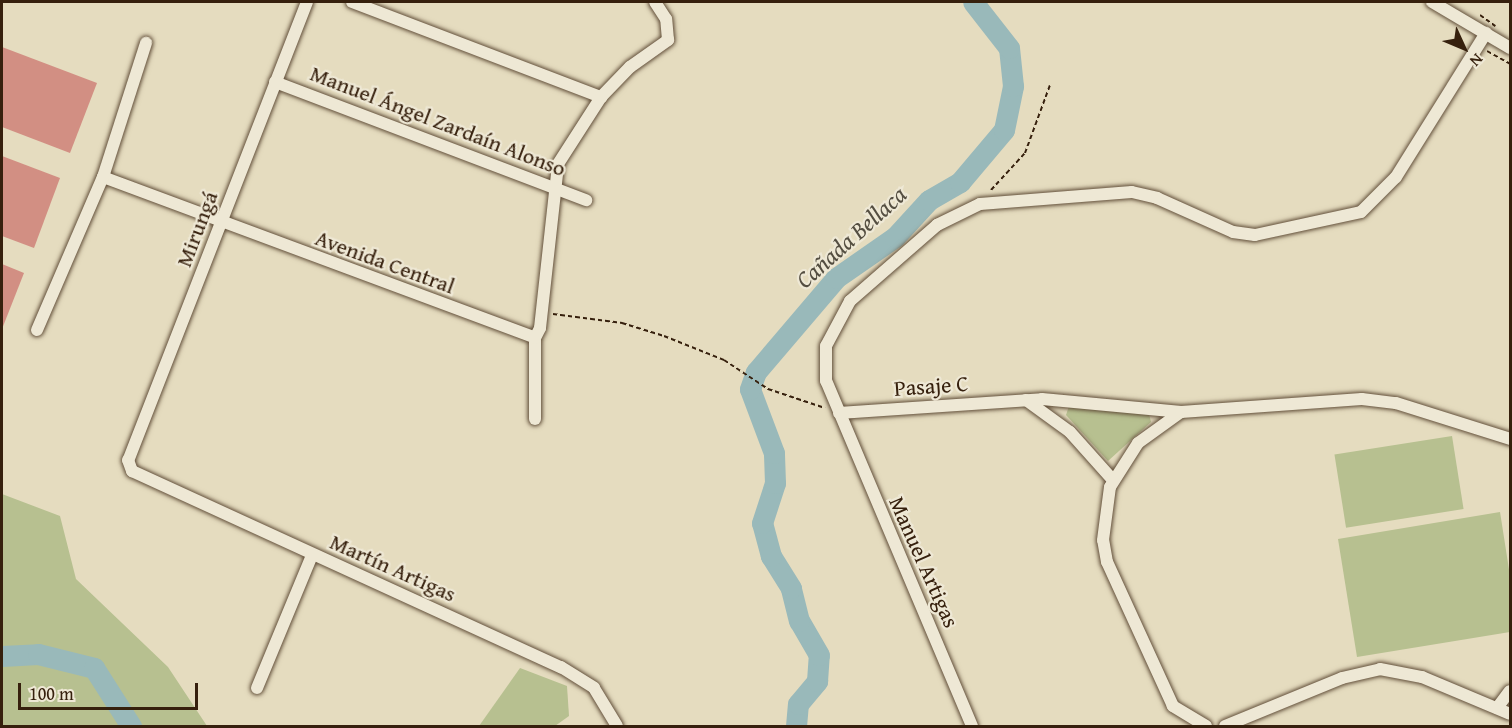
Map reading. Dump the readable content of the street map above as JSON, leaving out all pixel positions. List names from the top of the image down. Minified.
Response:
{"streets":{"street":["Manuel Ángel Zardaín Alonso","Mirungá","Avenida Central","Pasaje C","Manuel Artigas","Martín Artigas"]},"crossings":[["Manuel Ángel Zardaín Alonso","Mirungá"],["Mirungá","Avenida Central"],["Mirungá","Martín Artigas"],["Pasaje C","Manuel Artigas"]],"water":["Cañada Bellaca"],"scale_bar":"100 m","north":"bottom right"}
